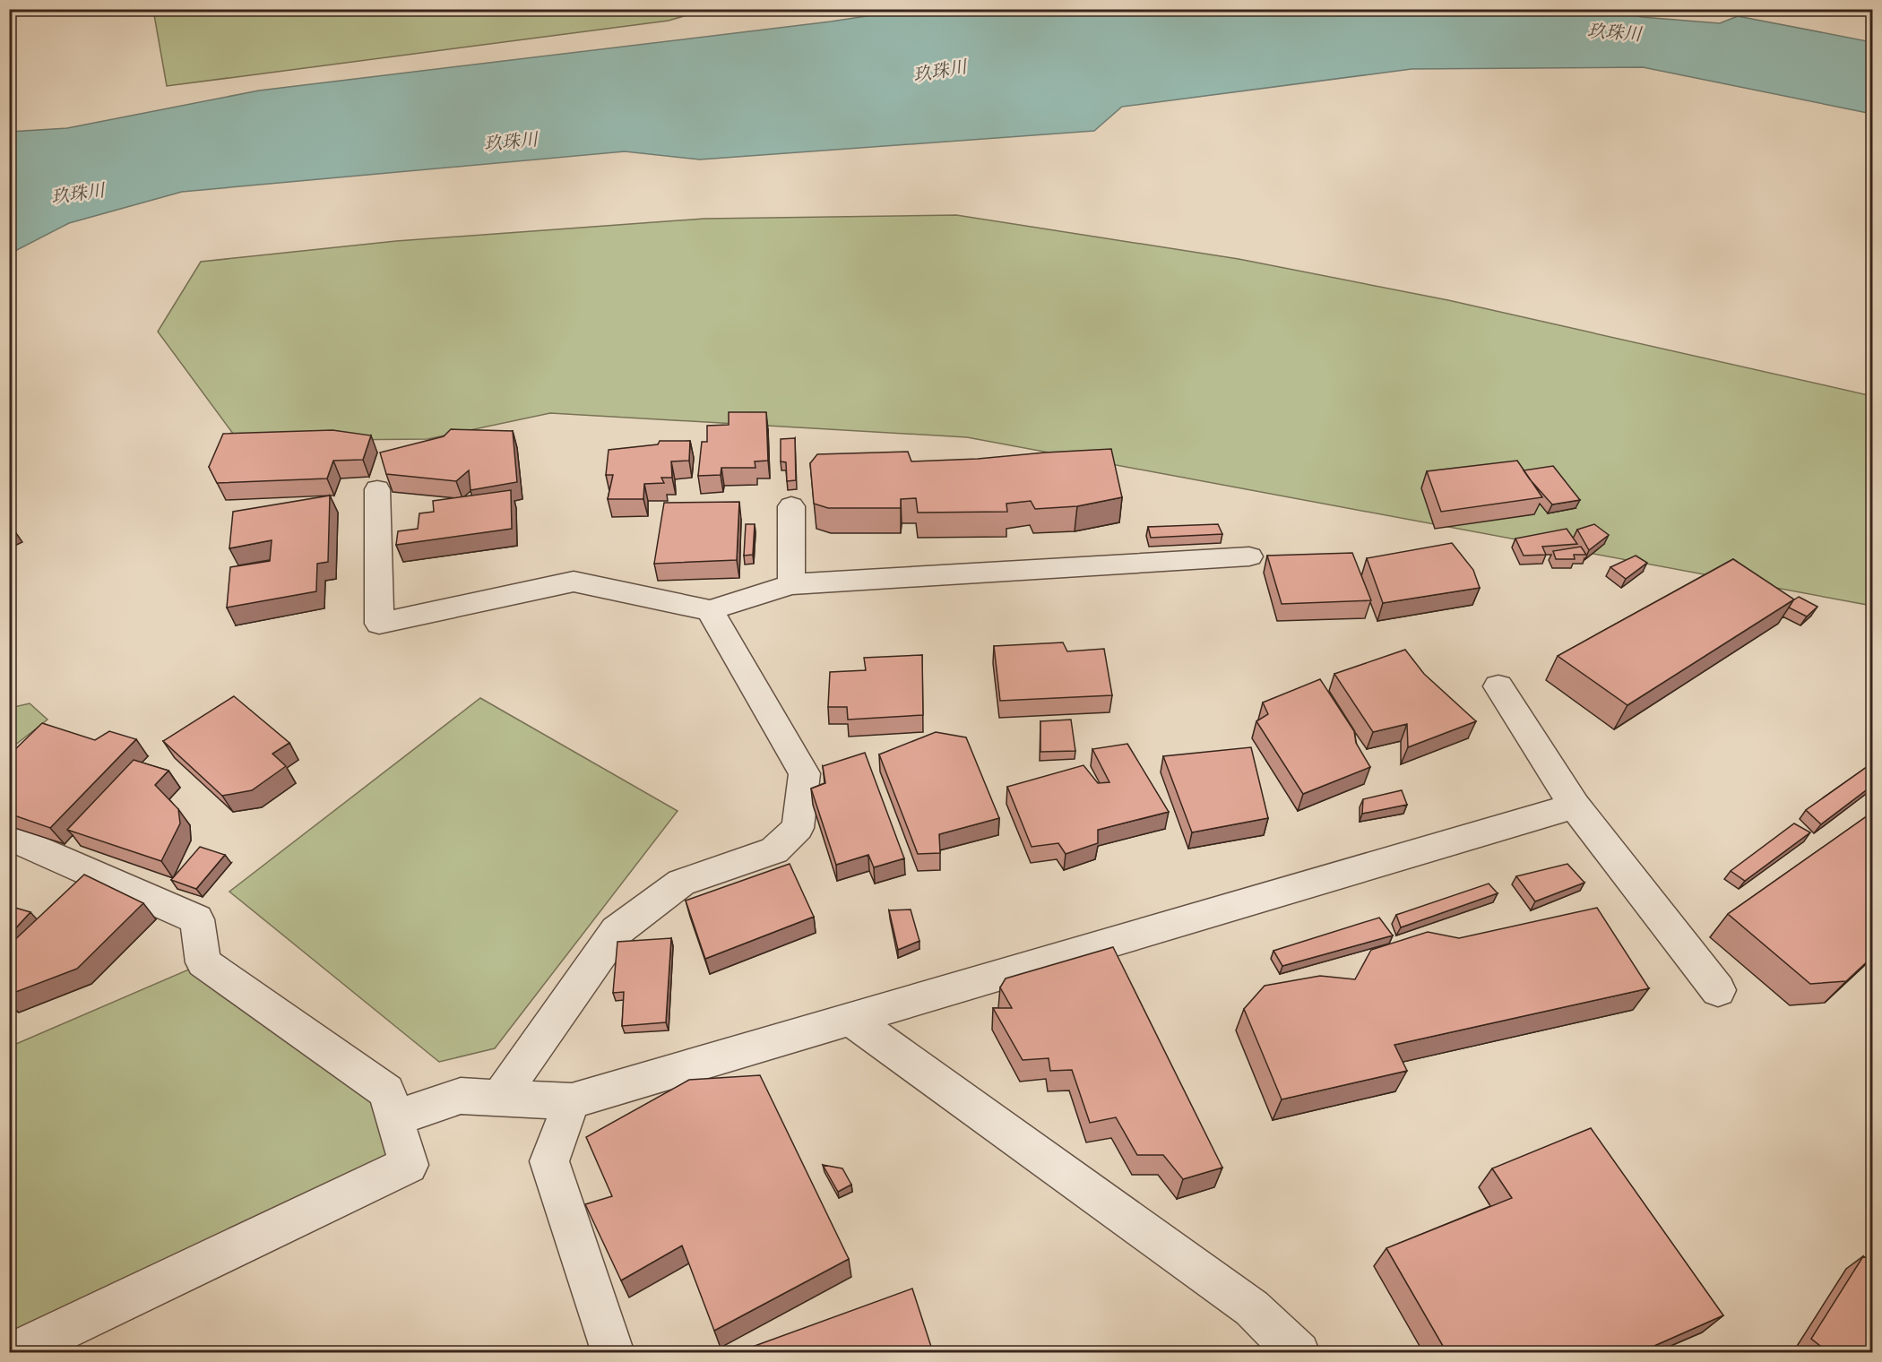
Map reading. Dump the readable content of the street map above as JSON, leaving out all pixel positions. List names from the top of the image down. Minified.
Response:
{"water":["玖珠川"]}
